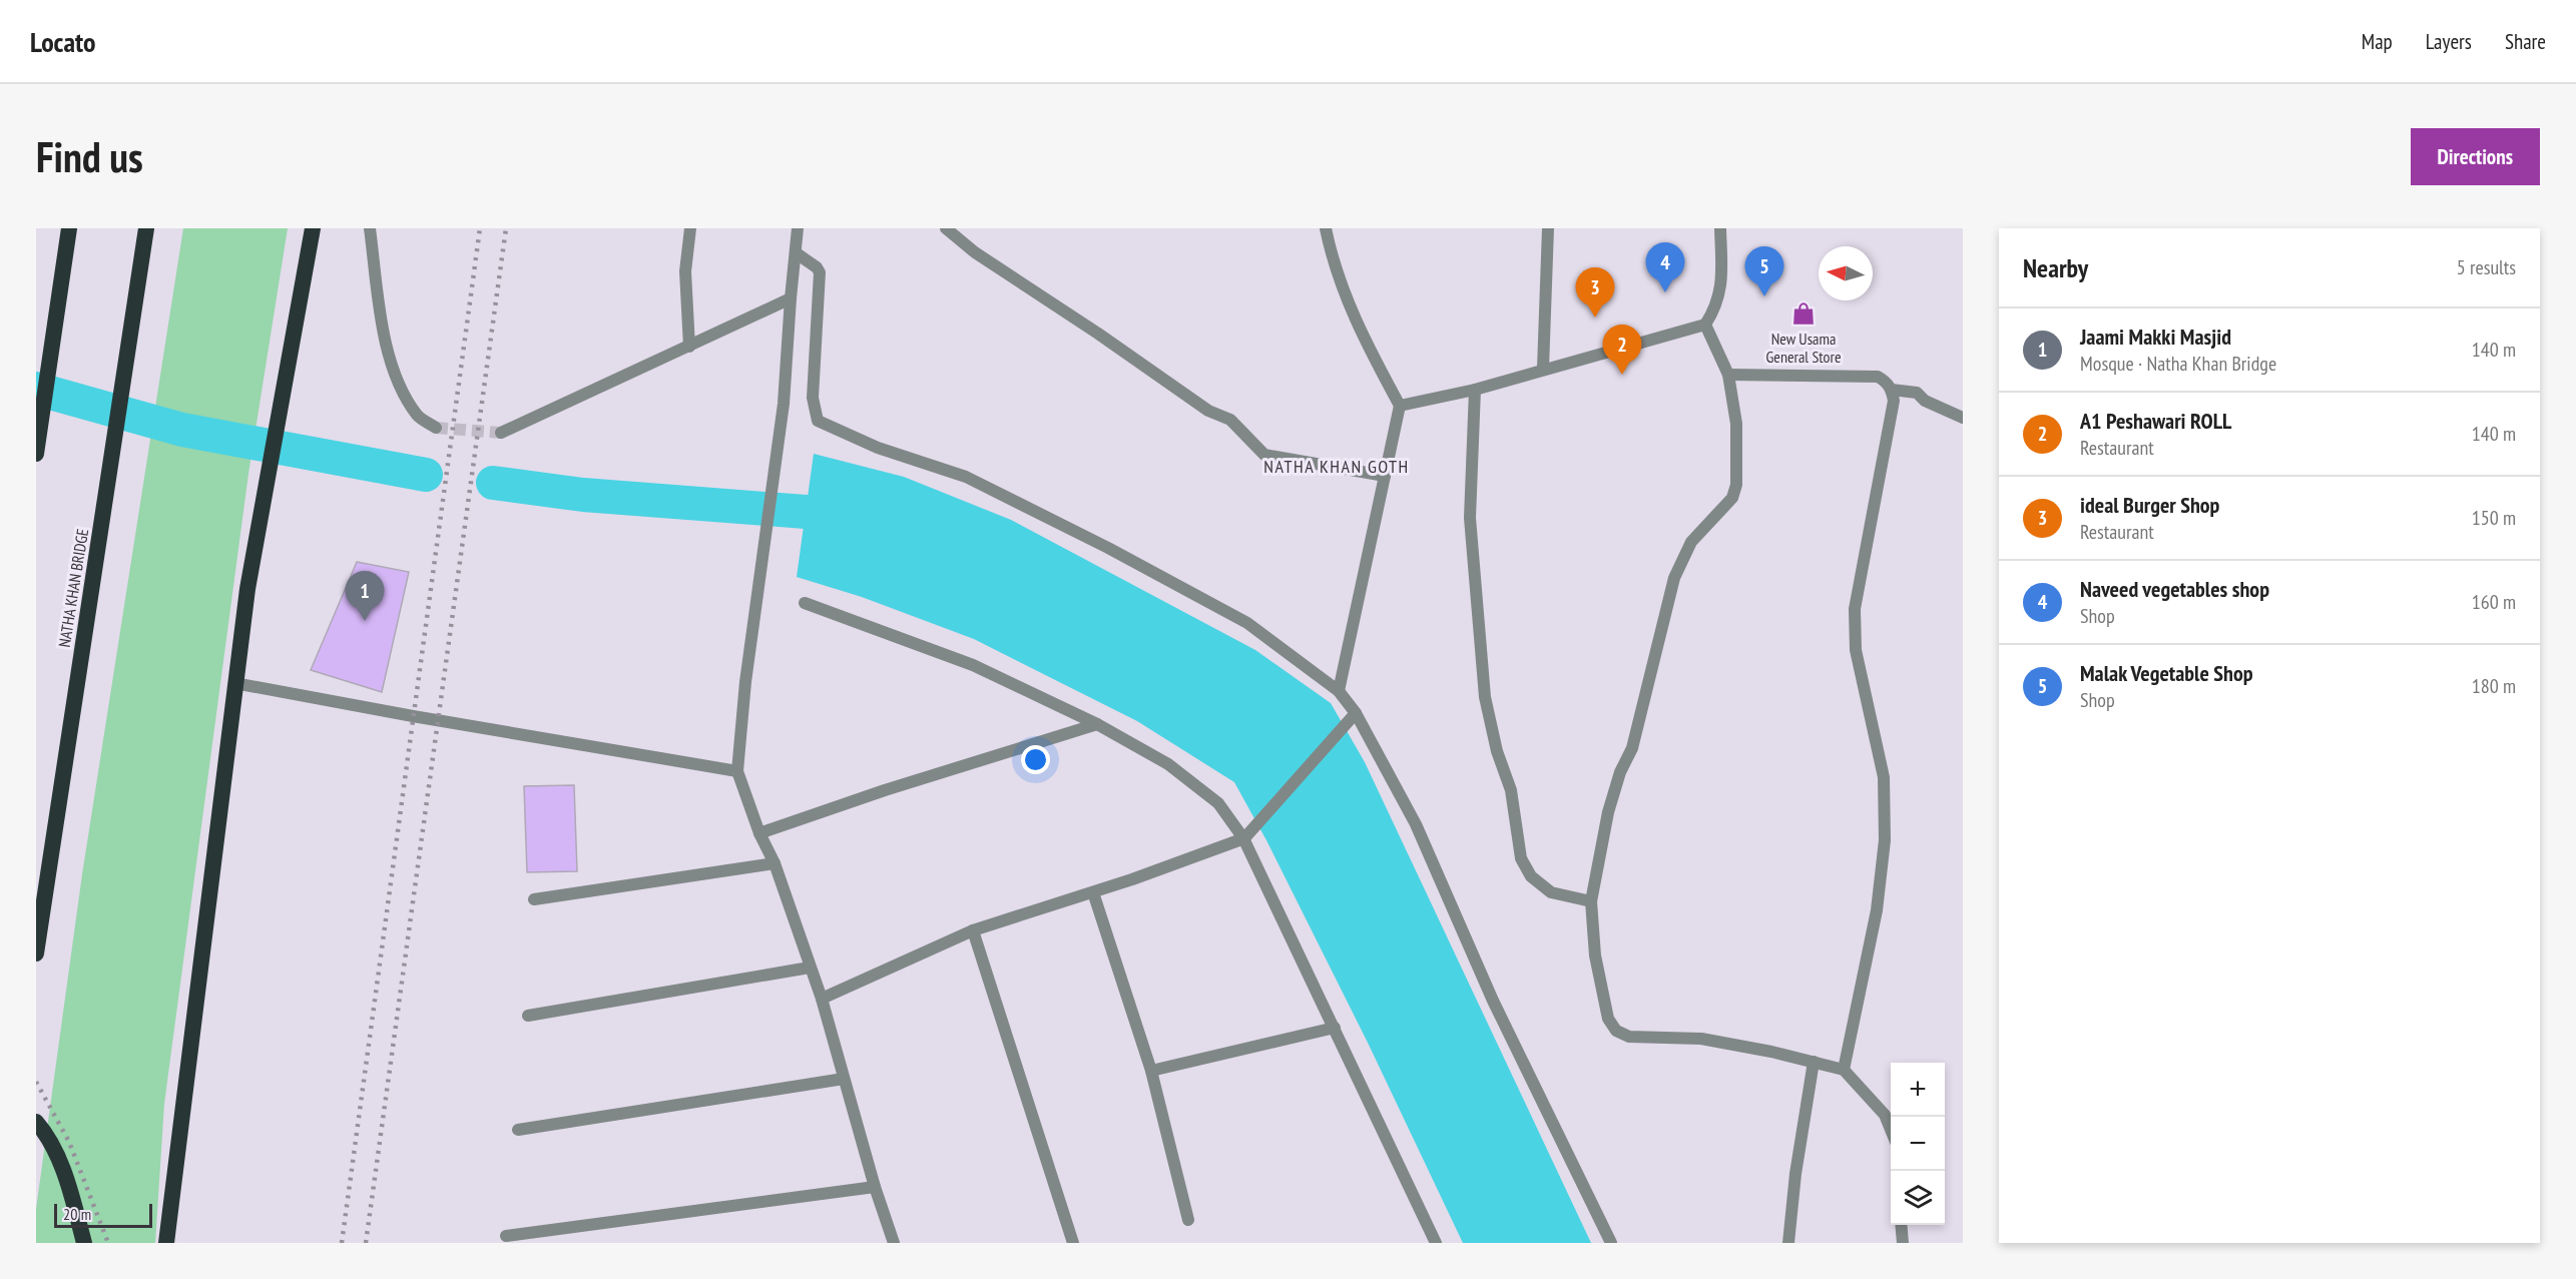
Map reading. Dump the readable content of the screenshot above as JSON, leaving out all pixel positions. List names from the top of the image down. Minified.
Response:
{"streets":{"highway":["NATHA KHAN BRIDGE"]},"districts":["NATHA KHAN GOTH"],"places":{"shop":["New Usama General Store"]},"scale_bar":"20 m","north":"left","page":{"header":"Locato","nav":["Map","Layers","Share"],"buttons":"Directions","title":"Find us","heading":["Nearby","5 results"],"pins":["4","5","3","2","1"],"list":[{"mark":"1","name":"Jaami Makki Masjid","note":"Mosque · Natha Khan Bridge","value":"140 m"},{"mark":"2","name":"A1 Peshawari ROLL","note":"Restaurant","value":"140 m"},{"mark":"3","name":"ideal Burger Shop","note":"Restaurant","value":"150 m"},{"mark":"4","name":"Naveed vegetables shop","note":"Shop","value":"160 m"},{"mark":"5","name":"Malak Vegetable Shop","note":"Shop","value":"180 m"}],"map_buttons":["+","−"],"scale":"20 m"}}
